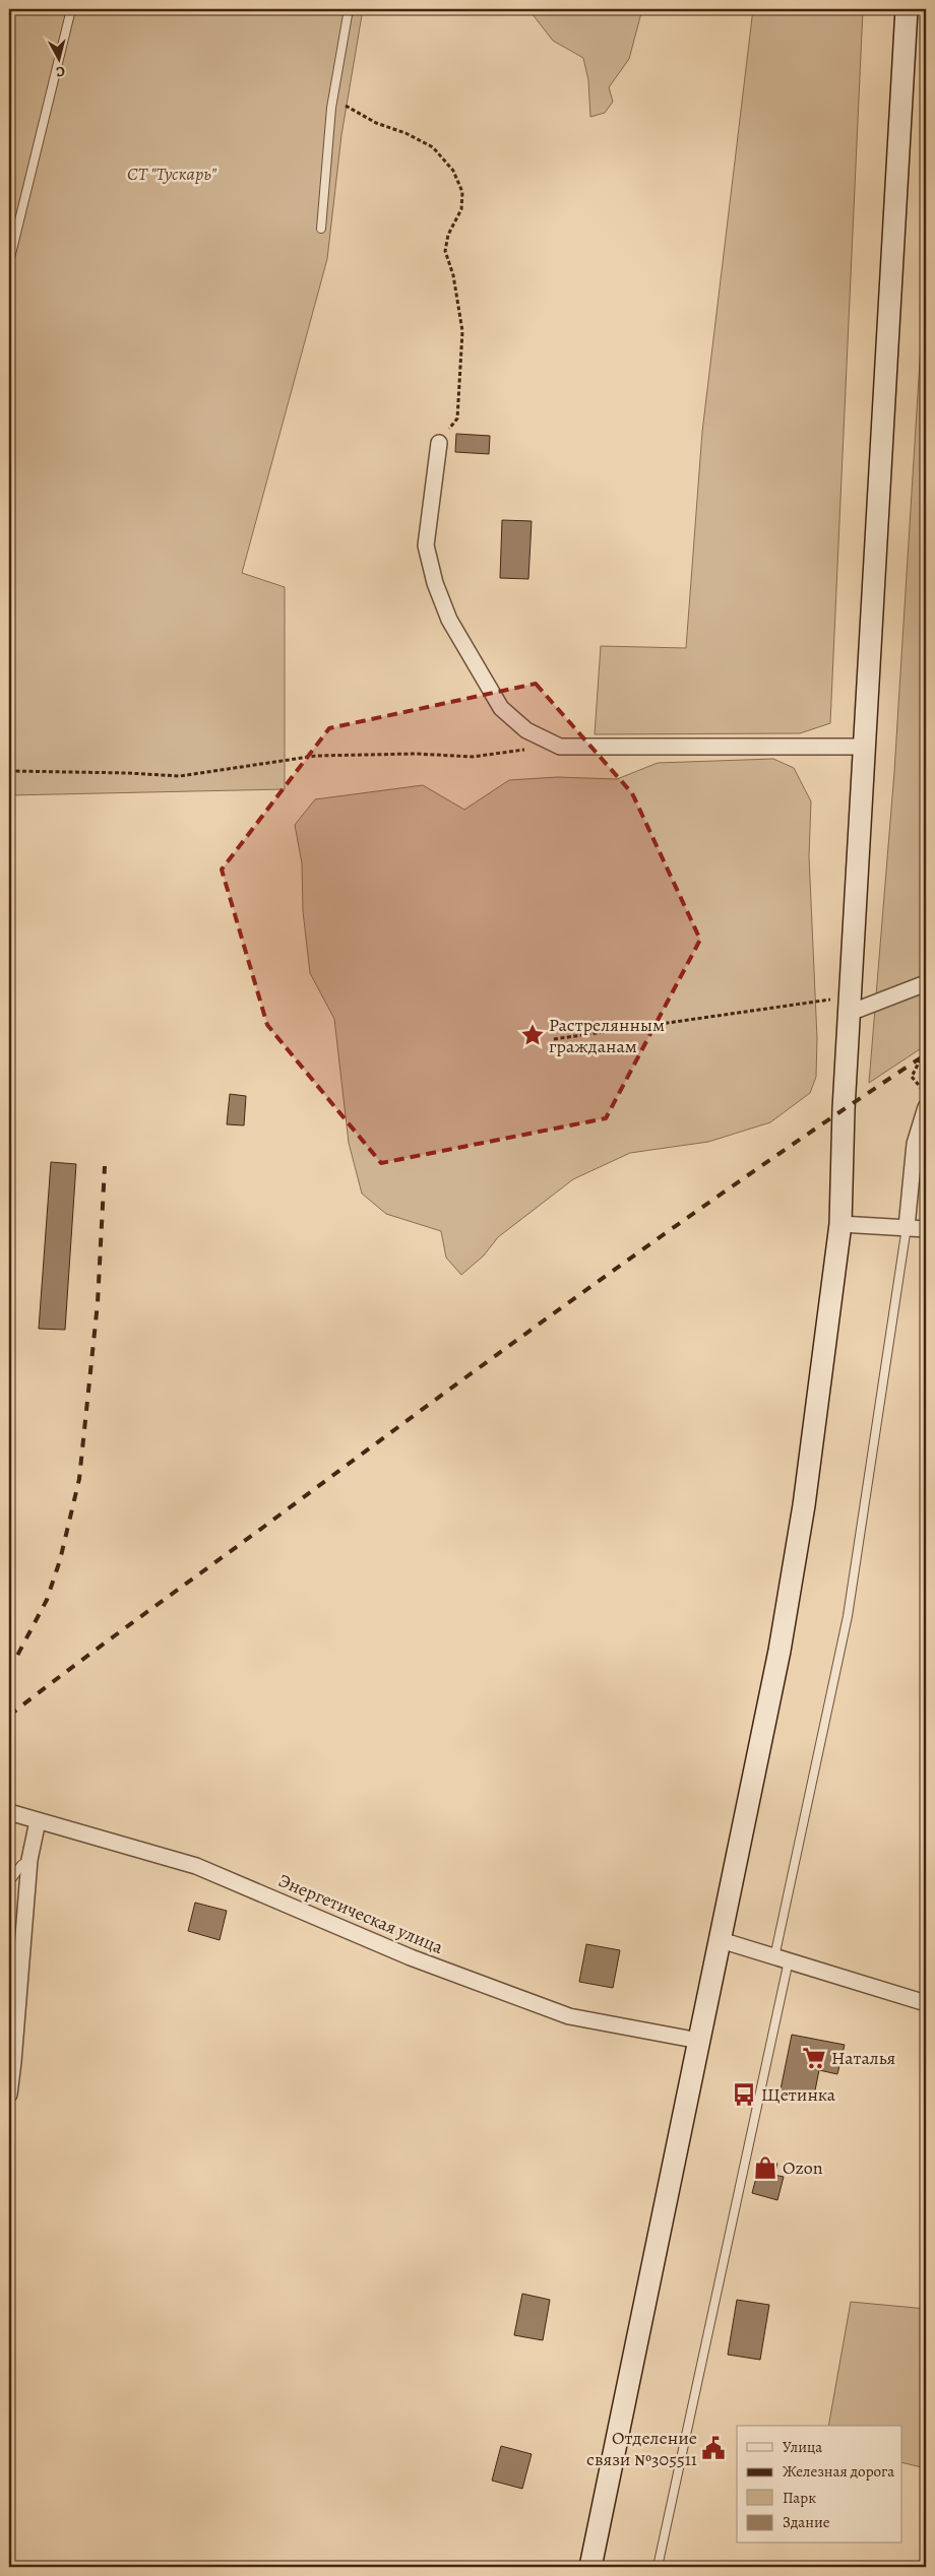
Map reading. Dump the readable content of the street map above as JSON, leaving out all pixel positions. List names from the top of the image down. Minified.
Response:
{"streets":{"street":["Энергетическая улица"]},"parks":["СТ \"Тускарь\""],"places":{"place":["Растрелянным гражданам"],"supermarket":["Наталья"],"bus stop":["Щетинка"],"shop":["Ozon"],"public building":["Отделение связи №305511"]},"legend":["Улица","Железная дорога","Парк","Здание"],"north":"bottom"}
